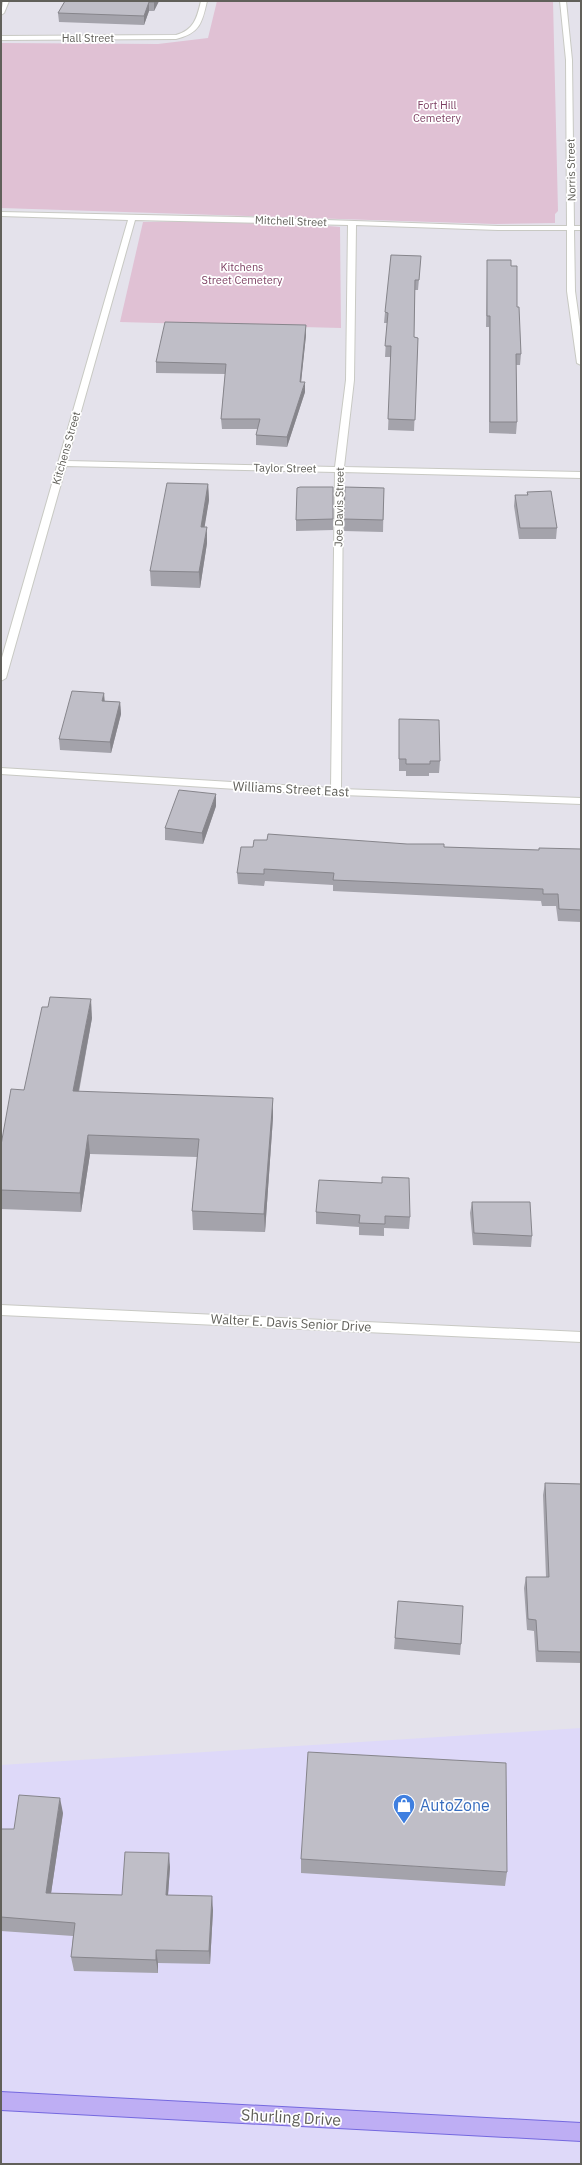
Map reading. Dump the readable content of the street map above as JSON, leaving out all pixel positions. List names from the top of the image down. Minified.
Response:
{"streets":{"main road":["Shurling Drive"],"street":["Hall Street","Norris Street","Mitchell Street","Kitchens Street","Taylor Street","Joe Davis Street","Williams Street East","Walter E. Davis Senior Drive"]},"crossings":[["Norris Street","Mitchell Street"],["Mitchell Street","Kitchens Street"],["Mitchell Street","Joe Davis Street"],["Kitchens Street","Taylor Street"],["Taylor Street","Joe Davis Street"],["Joe Davis Street","Williams Street East"]],"parks":["Fort Hill Cemetery","Kitchens Street Cemetery"],"places":{"shop":["AutoZone"]}}
